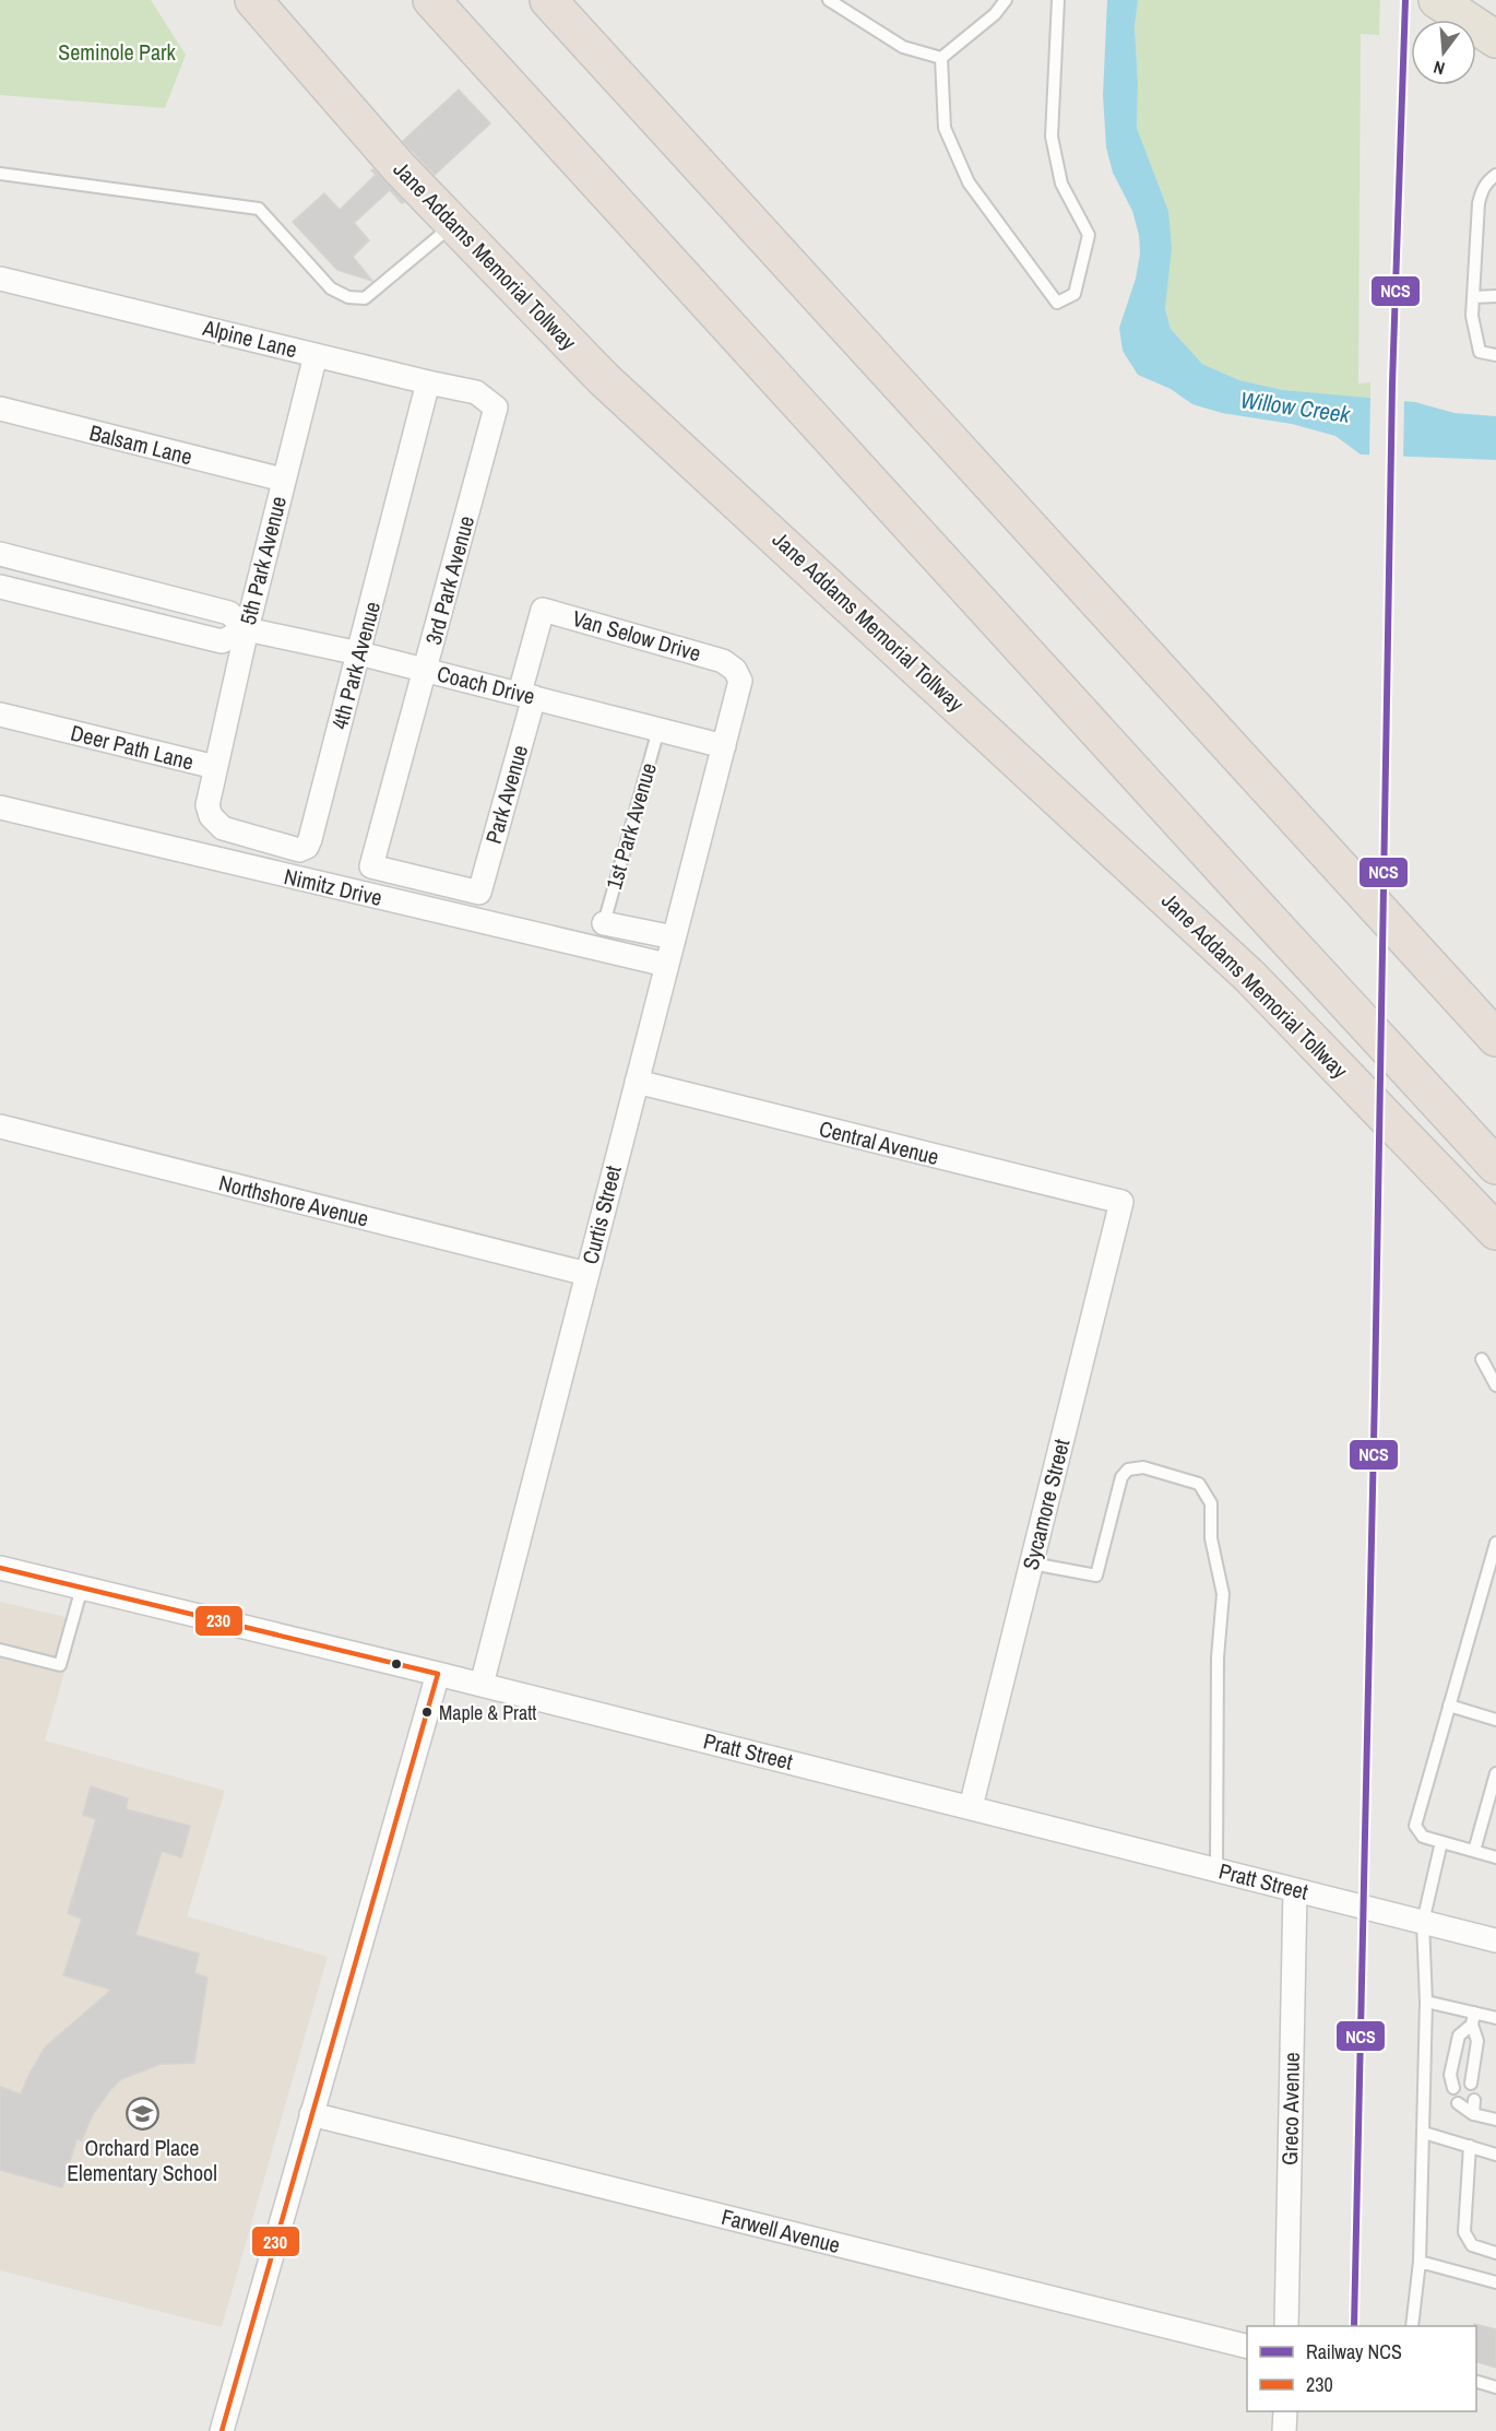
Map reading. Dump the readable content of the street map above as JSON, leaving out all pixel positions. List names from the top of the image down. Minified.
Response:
{"streets":{"highway":["Jane Addams Memorial Tollway"],"street":["Alpine Lane","Balsam Lane","5th Park Avenue","3rd Park Avenue","Van Selow Drive","4th Park Avenue","Coach Drive","Deer Path Lane","Park Avenue","Nimitz Drive","Central Avenue","Northshore Avenue","Curtis Street","Sycamore Street","Pratt Street","Greco Avenue","Farwell Avenue"],"lane":["1st Park Avenue"]},"crossings":[["Alpine Lane","5th Park Avenue"],["Alpine Lane","3rd Park Avenue"],["Alpine Lane","4th Park Avenue"],["Balsam Lane","5th Park Avenue"],["5th Park Avenue","Coach Drive"],["5th Park Avenue","Deer Path Lane"],["3rd Park Avenue","Coach Drive"],["3rd Park Avenue","Park Avenue"],["Van Selow Drive","Coach Drive"],["Van Selow Drive","Park Avenue"],["Van Selow Drive","Curtis Street"],["4th Park Avenue","Coach Drive"],["4th Park Avenue","Deer Path Lane"],["Coach Drive","Park Avenue"],["Coach Drive","1st Park Avenue"],["Coach Drive","Curtis Street"],["Nimitz Drive","Curtis Street"],["Central Avenue","Curtis Street"],["Central Avenue","Sycamore Street"],["Northshore Avenue","Curtis Street"],["Curtis Street","Pratt Street"],["Sycamore Street","Pratt Street"],["Pratt Street","Greco Avenue"]],"water":["Willow Creek"],"parks":["Seminole Park"],"places":{"other":["Maple & Pratt"],"school or university":["Orchard Place Elementary School"]},"lines":["rail line NCS","transit line 230"],"legend":["Railway NCS","230"],"north":"bottom"}
